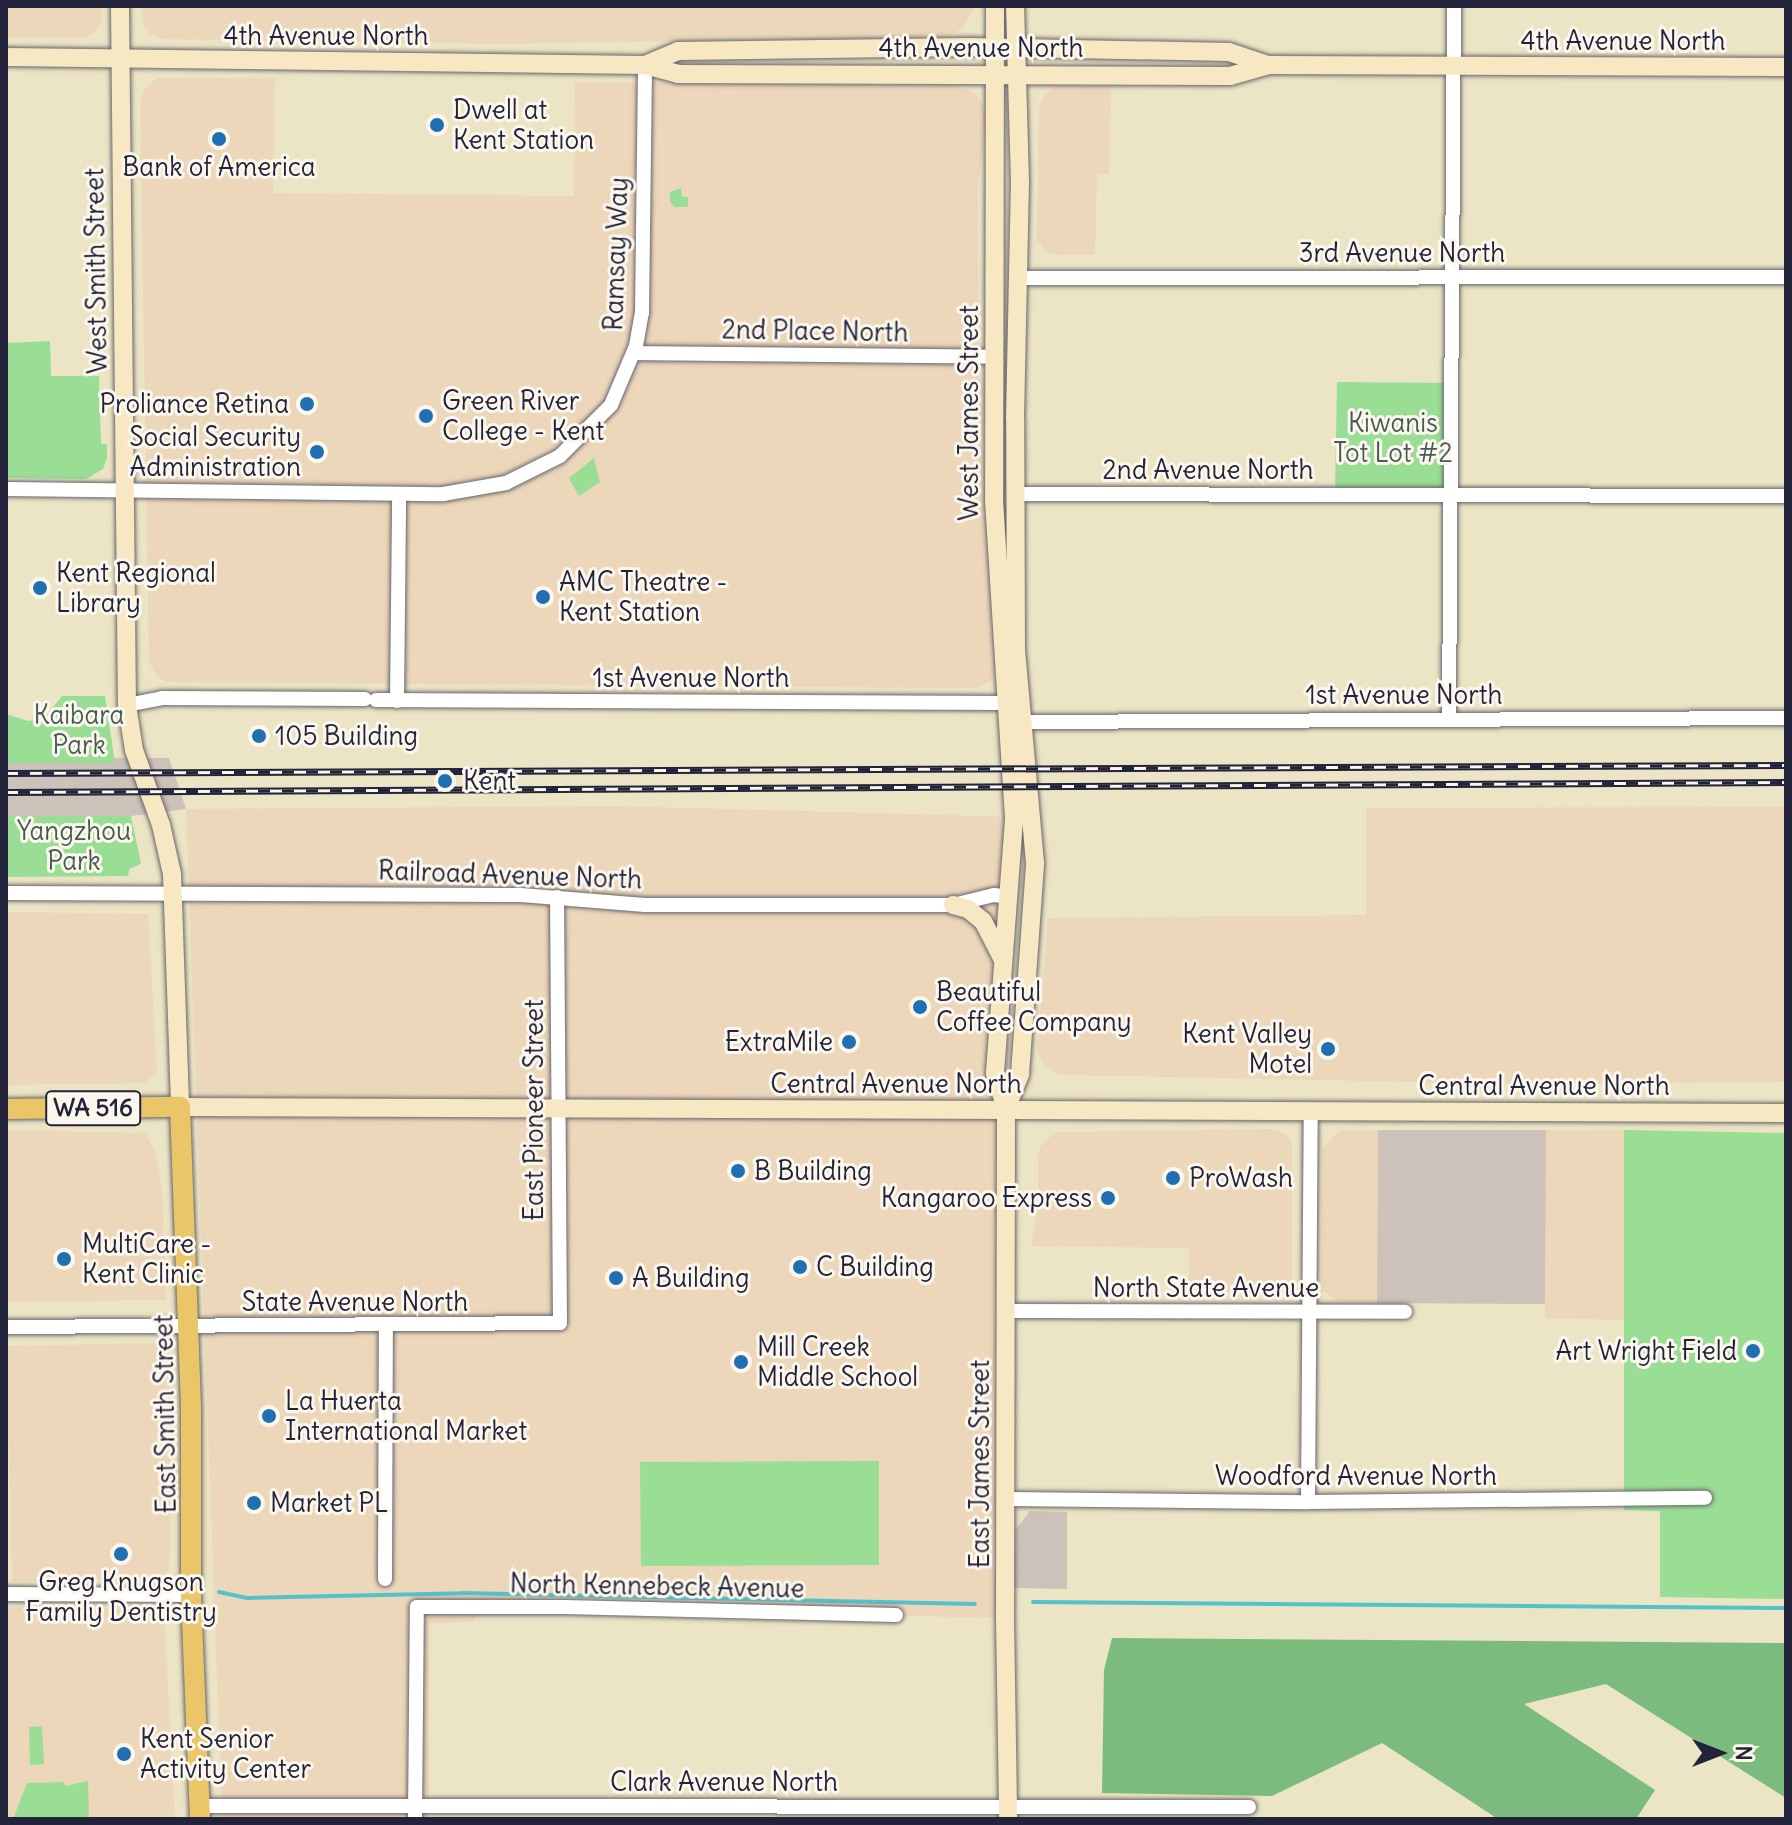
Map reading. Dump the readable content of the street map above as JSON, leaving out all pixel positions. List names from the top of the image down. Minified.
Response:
{"streets":{"main road":["4th Avenue North","West Smith Street","West James Street","Central Avenue North","WA 516","East Smith Street","East James Street"],"street":["3rd Avenue North","Ramsay Way","2nd Place North","2nd Avenue North","1st Avenue North","Railroad Avenue North","East Pioneer Street","North State Avenue","State Avenue North","Woodford Avenue North","North Kennebeck Avenue","Clark Avenue North"]},"crossings":[["4th Avenue North","Ramsay Way"],["4th Avenue North","West Smith Street"],["4th Avenue North","West James Street"],["3rd Avenue North","West James Street"],["Ramsay Way","West Smith Street"],["Ramsay Way","2nd Place North"],["West Smith Street","1st Avenue North"],["West Smith Street","East Smith Street"],["2nd Place North","West James Street"],["West James Street","2nd Avenue North"],["West James Street","1st Avenue North"],["West James Street","East James Street"],["1st Avenue North","East James Street"],["Railroad Avenue North","East Pioneer Street"],["Railroad Avenue North","East Smith Street"],["Railroad Avenue North","East James Street"],["Central Avenue North","East Pioneer Street"],["Central Avenue North","East Smith Street"],["Central Avenue North","East James Street"],["East Pioneer Street","State Avenue North"],["North State Avenue","East James Street"],["State Avenue North","East Smith Street"],["East Smith Street","Clark Avenue North"],["East James Street","Woodford Avenue North"],["East James Street","Clark Avenue North"],["North Kennebeck Avenue","Clark Avenue North"]],"parks":["Kiwanis Tot Lot #2","Kaibara Park","Yangzhou Park"],"places":["Dwell at Kent Station","Bank of America","Proliance Retina","Green River College - Kent","Social Security Administration","Kent Regional Library","AMC Theatre - Kent Station","105 Building","Kent","Beautiful Coffee Company","ExtraMile","Kent Valley Motel","B Building","ProWash","Kangaroo Express","MultiCare - Kent Clinic","C Building","A Building","Art Wright Field","Mill Creek Middle School","La Huerta International Market","Market PL","Greg Knugson Family Dentistry","Kent Senior Activity Center"],"north":"right"}
